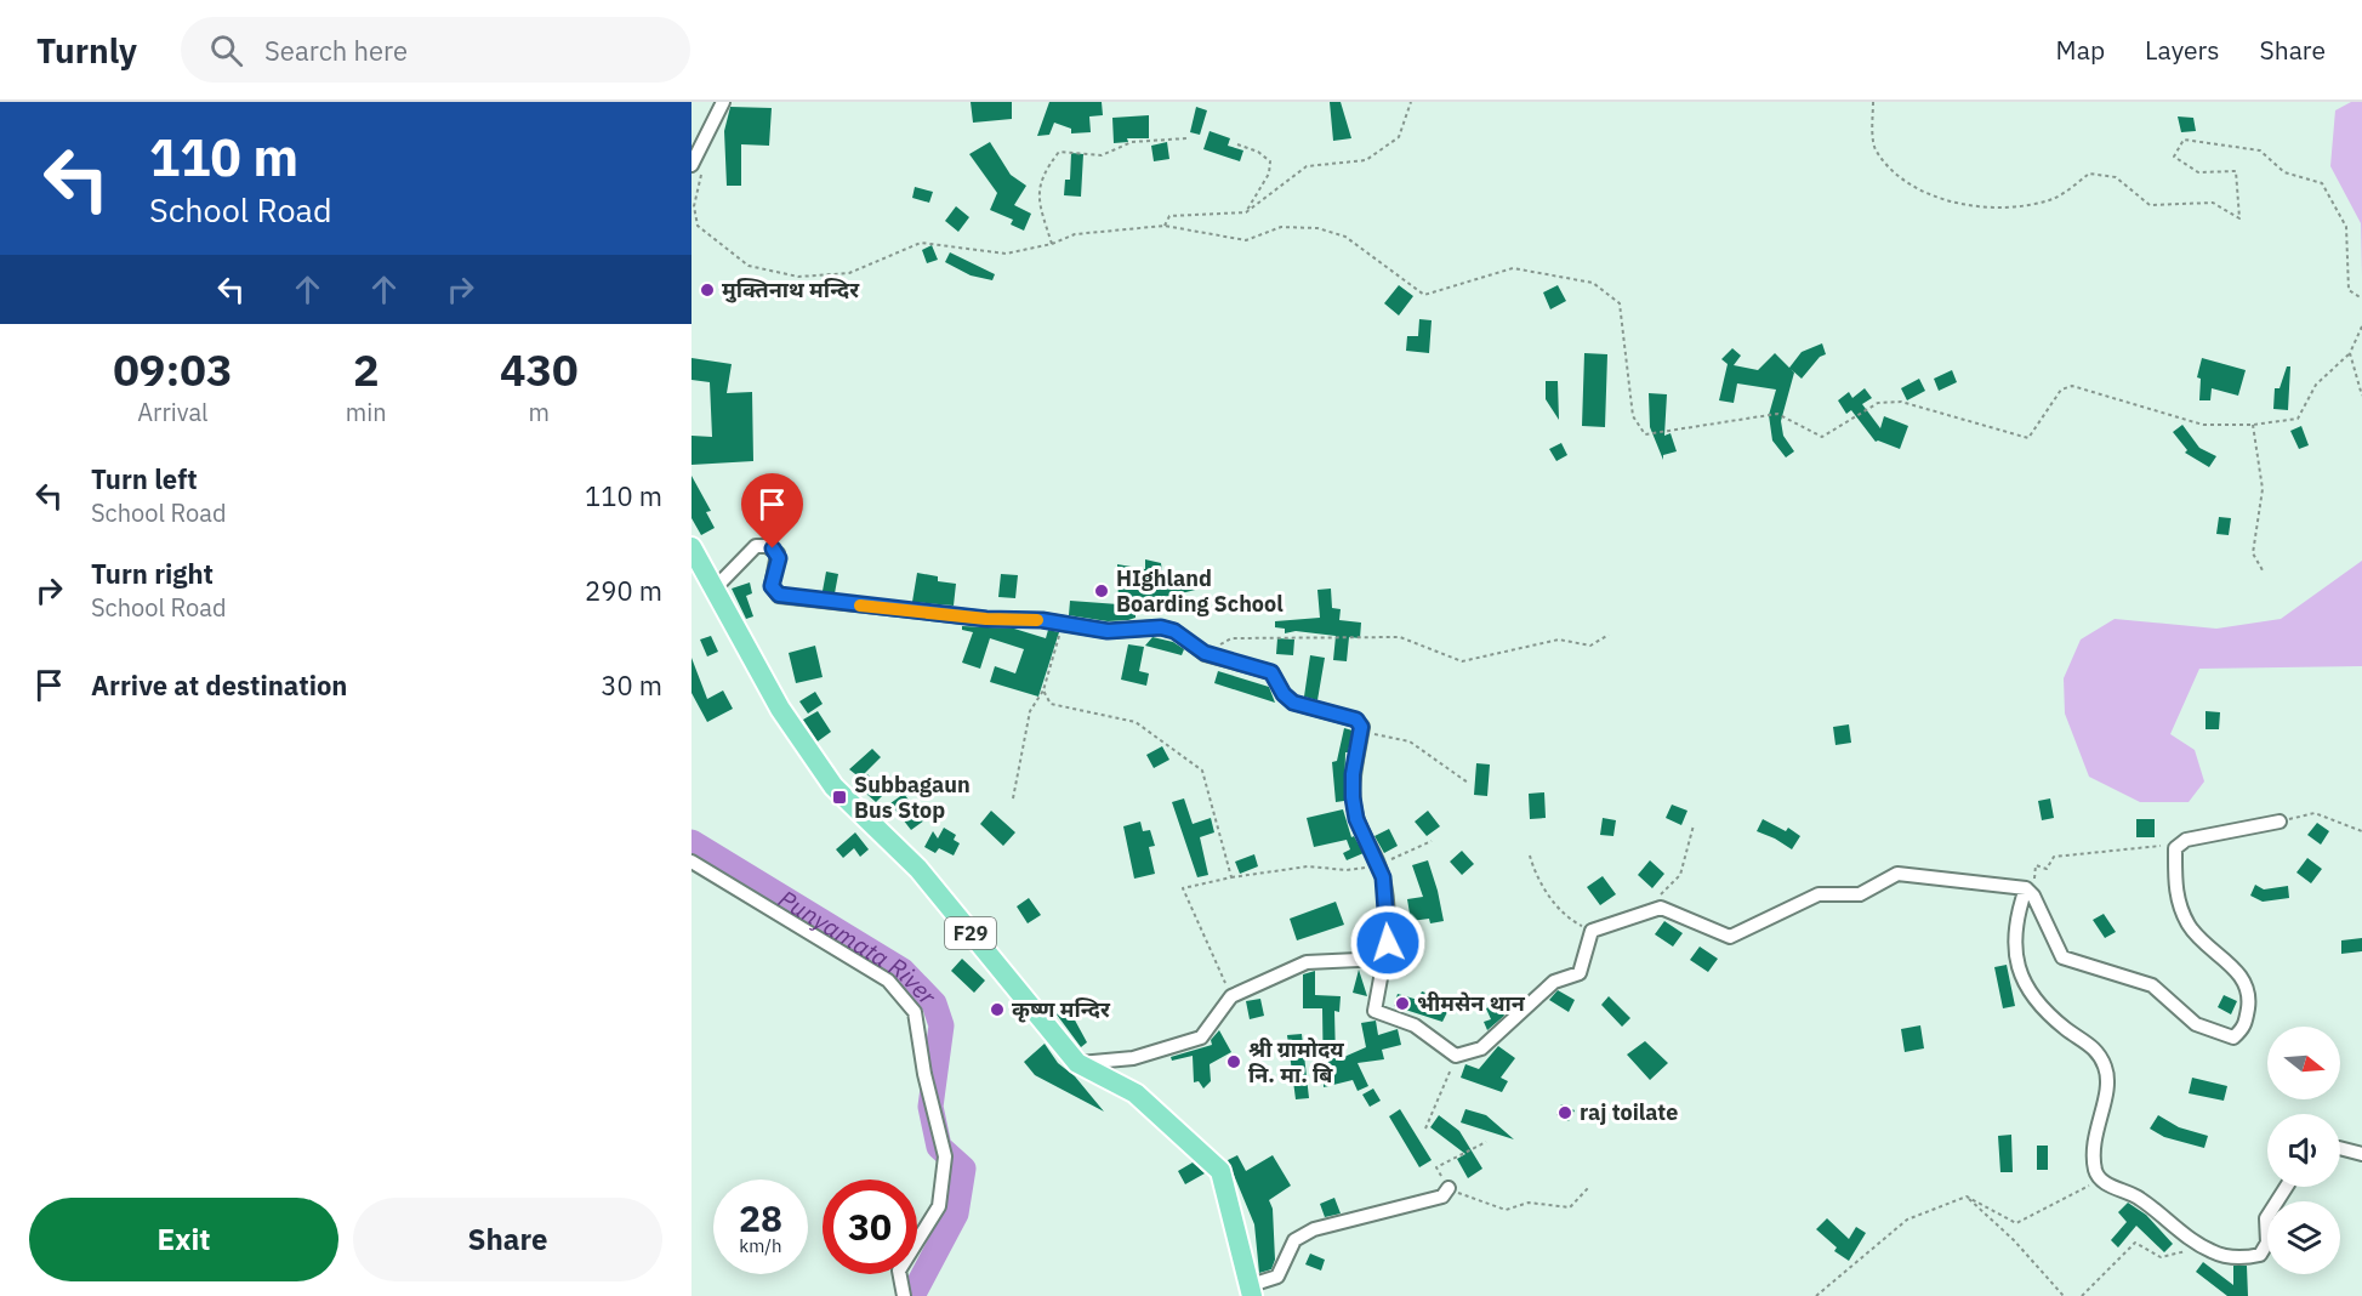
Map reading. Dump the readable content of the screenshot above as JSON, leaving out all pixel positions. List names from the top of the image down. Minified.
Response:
{"streets":{"main road":["F29"]},"water":["Punyamata River"],"places":{"other":["मुक्तिनाथ मन्दिर","HIghland Boarding School","भीमसेन थान","कृष्ण मन्दिर","श्री ग्रामोदय नि. मा. बि","raj toilate"],"transit":["Subbagaun Bus Stop"]},"north":"right","page":{"header":"Turnly","search":"Search here","nav":["Map","Layers","Share"],"turn":["110 m","School Road"],"eta":["09:03","Arrival","2","min","430","m"],"list":[{"name":"Turn left","note":"School Road","value":"110 m"},{"name":"Turn right","note":"School Road","value":"290 m"},{"name":"Arrive at destination","value":"30 m"}],"speed":"28 km/h","limit":"30","buttons":["Exit","Share"]}}
